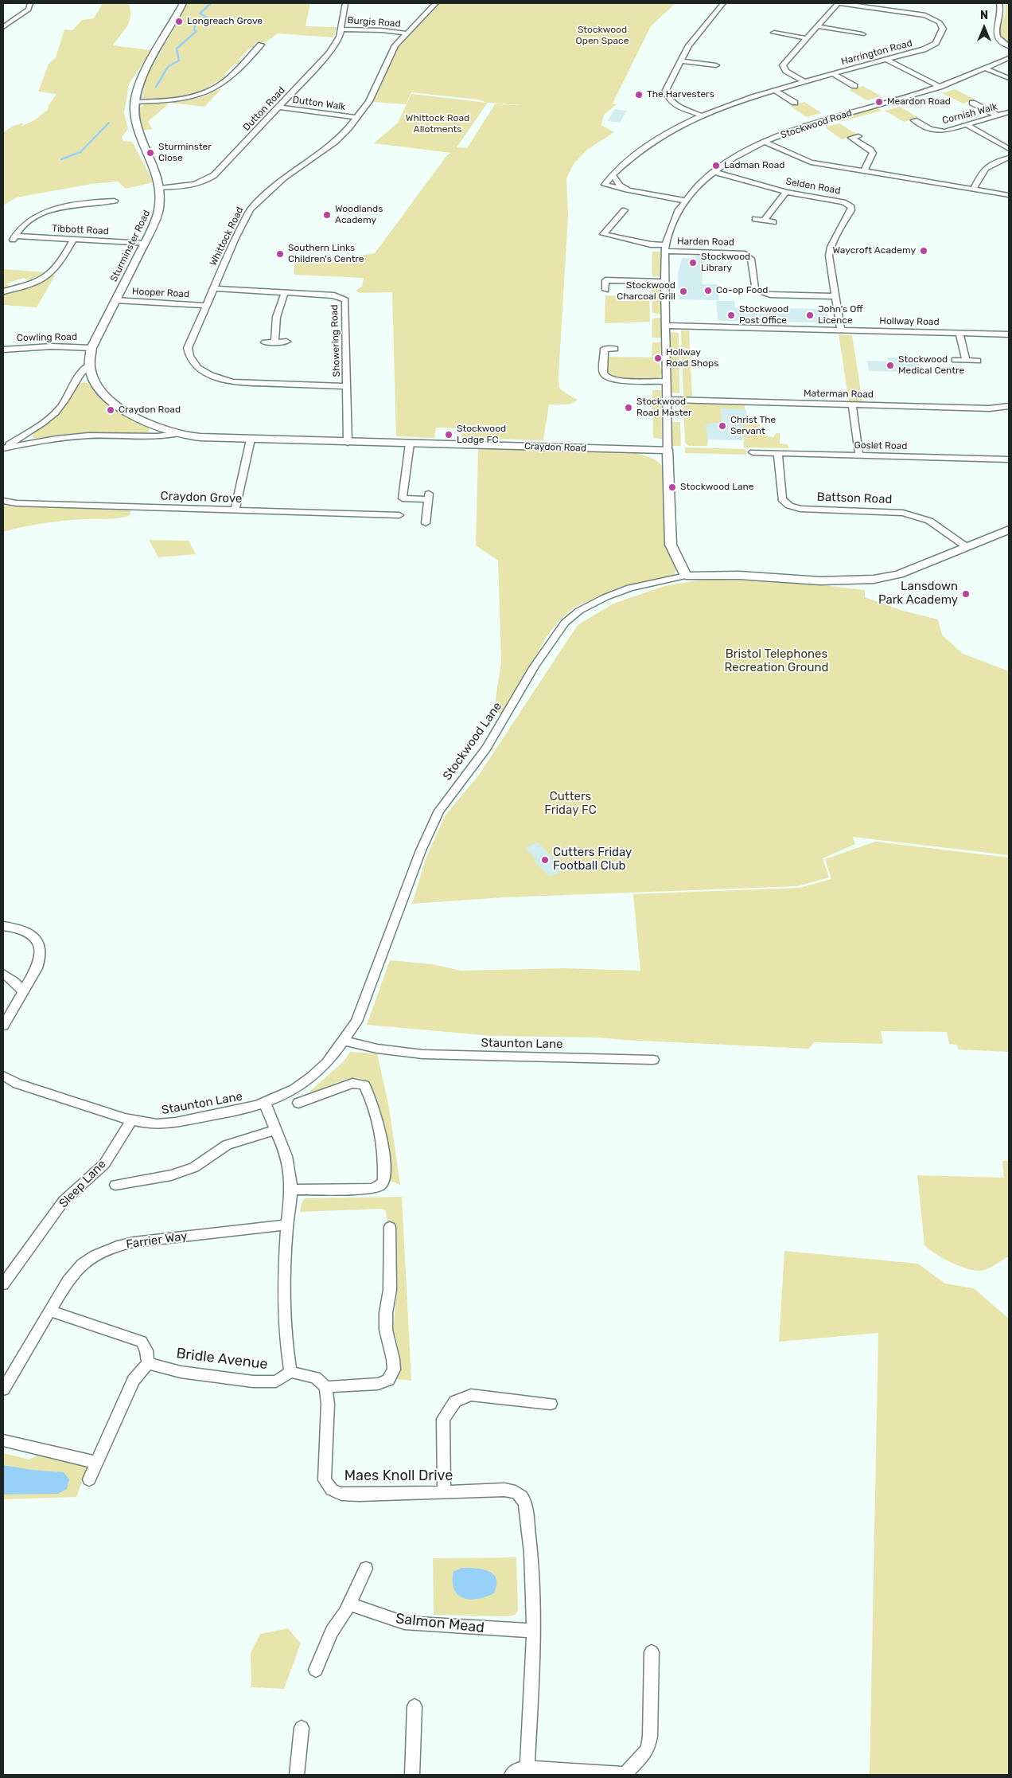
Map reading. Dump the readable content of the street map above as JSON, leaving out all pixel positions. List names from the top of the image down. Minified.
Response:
{"streets":{"street":["Burgis Road","Harrington Road","Dutton Walk","Dutton Road","Cornish Walk","Stockwood Road","Selden Road","Tibbott Road","Whittock Road","Harden Road","Sturminster Road","Hooper Road","Hollway Road","Cowling Road","Showering Road","Materman Road","Goslet Road","Craydon Road","Craydon Grove","Battson Road","Stockwood Lane","Staunton Lane","Sleep Lane","Farrier Way","Bridle Avenue","Maes Knoll Drive","Salmon Mead"]},"crossings":[["Burgis Road","Dutton Road"],["Burgis Road","Whittock Road"],["Dutton Walk","Dutton Road"],["Dutton Walk","Whittock Road"],["Dutton Road","Sturminster Road"],["Stockwood Road","Selden Road"],["Stockwood Road","Harden Road"],["Stockwood Road","Hollway Road"],["Stockwood Road","Materman Road"],["Stockwood Road","Craydon Road"],["Stockwood Road","Stockwood Lane"],["Selden Road","Harden Road"],["Selden Road","Hollway Road"],["Tibbott Road","Sturminster Road"],["Whittock Road","Hooper Road"],["Whittock Road","Showering Road"],["Sturminster Road","Hooper Road"],["Sturminster Road","Cowling Road"],["Sturminster Road","Craydon Road"],["Showering Road","Craydon Road"],["Goslet Road","Battson Road"],["Battson Road","Stockwood Lane"],["Stockwood Lane","Staunton Lane"],["Staunton Lane","Sleep Lane"],["Maes Knoll Drive","Salmon Mead"]],"parks":["Stockwood Open Space","Whittock Road Allotments","Bristol Telephones Recreation Ground","Cutters Friday FC"],"places":["Longreach Grove","The Harvesters","Meardon Road","Sturminster Close","Ladman Road","Woodlands Academy","Waycroft Academy","Southern Links Children's Centre","Stockwood Library","Co-op Food","Stockwood Charcoal Grill","Stockwood Post Office","John's Off Licence","Hollway Road Shops","Stockwood Medical Centre","Stockwood Road Master","Craydon Road","Christ The Servant","Stockwood Lodge FC","Stockwood Lane","Lansdown Park Academy","Cutters Friday Football Club"],"north":"top"}
